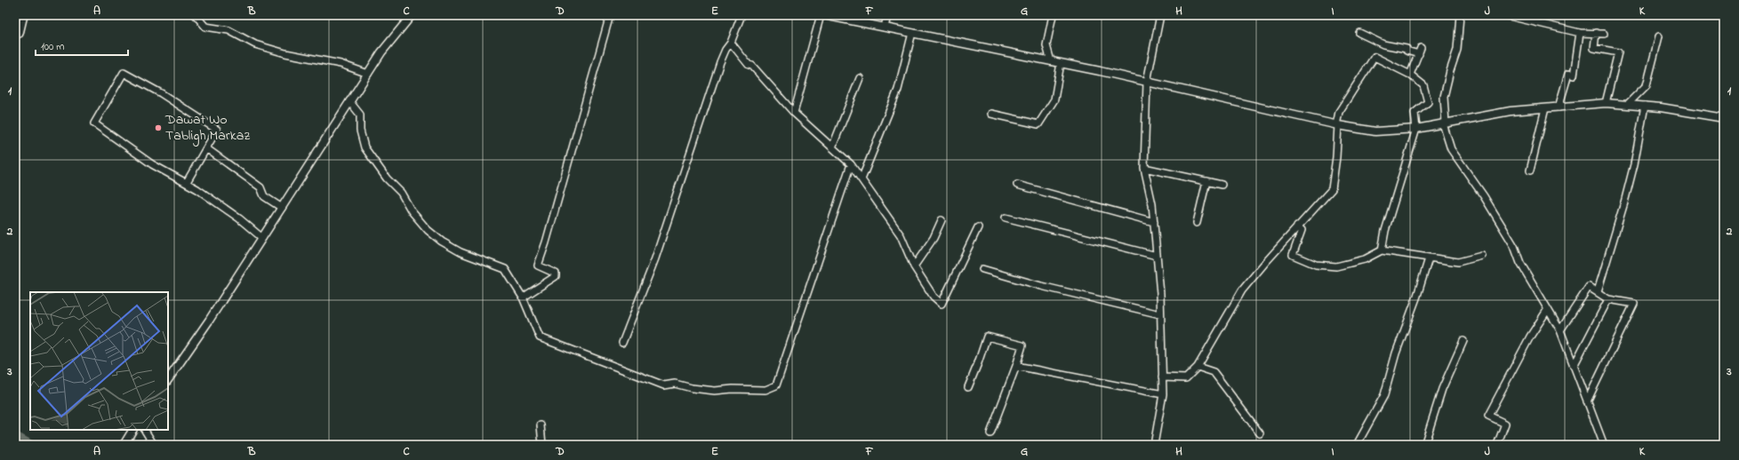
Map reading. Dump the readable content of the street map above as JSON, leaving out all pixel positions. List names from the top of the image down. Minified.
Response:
{"places":["Dawat Wo Tabligh Markaz"],"scale_bar":"100 m","grid":{"columns":["A","B","C","D","E","F","G","H","I","J","K"],"rows":["1","2","3"]}}
